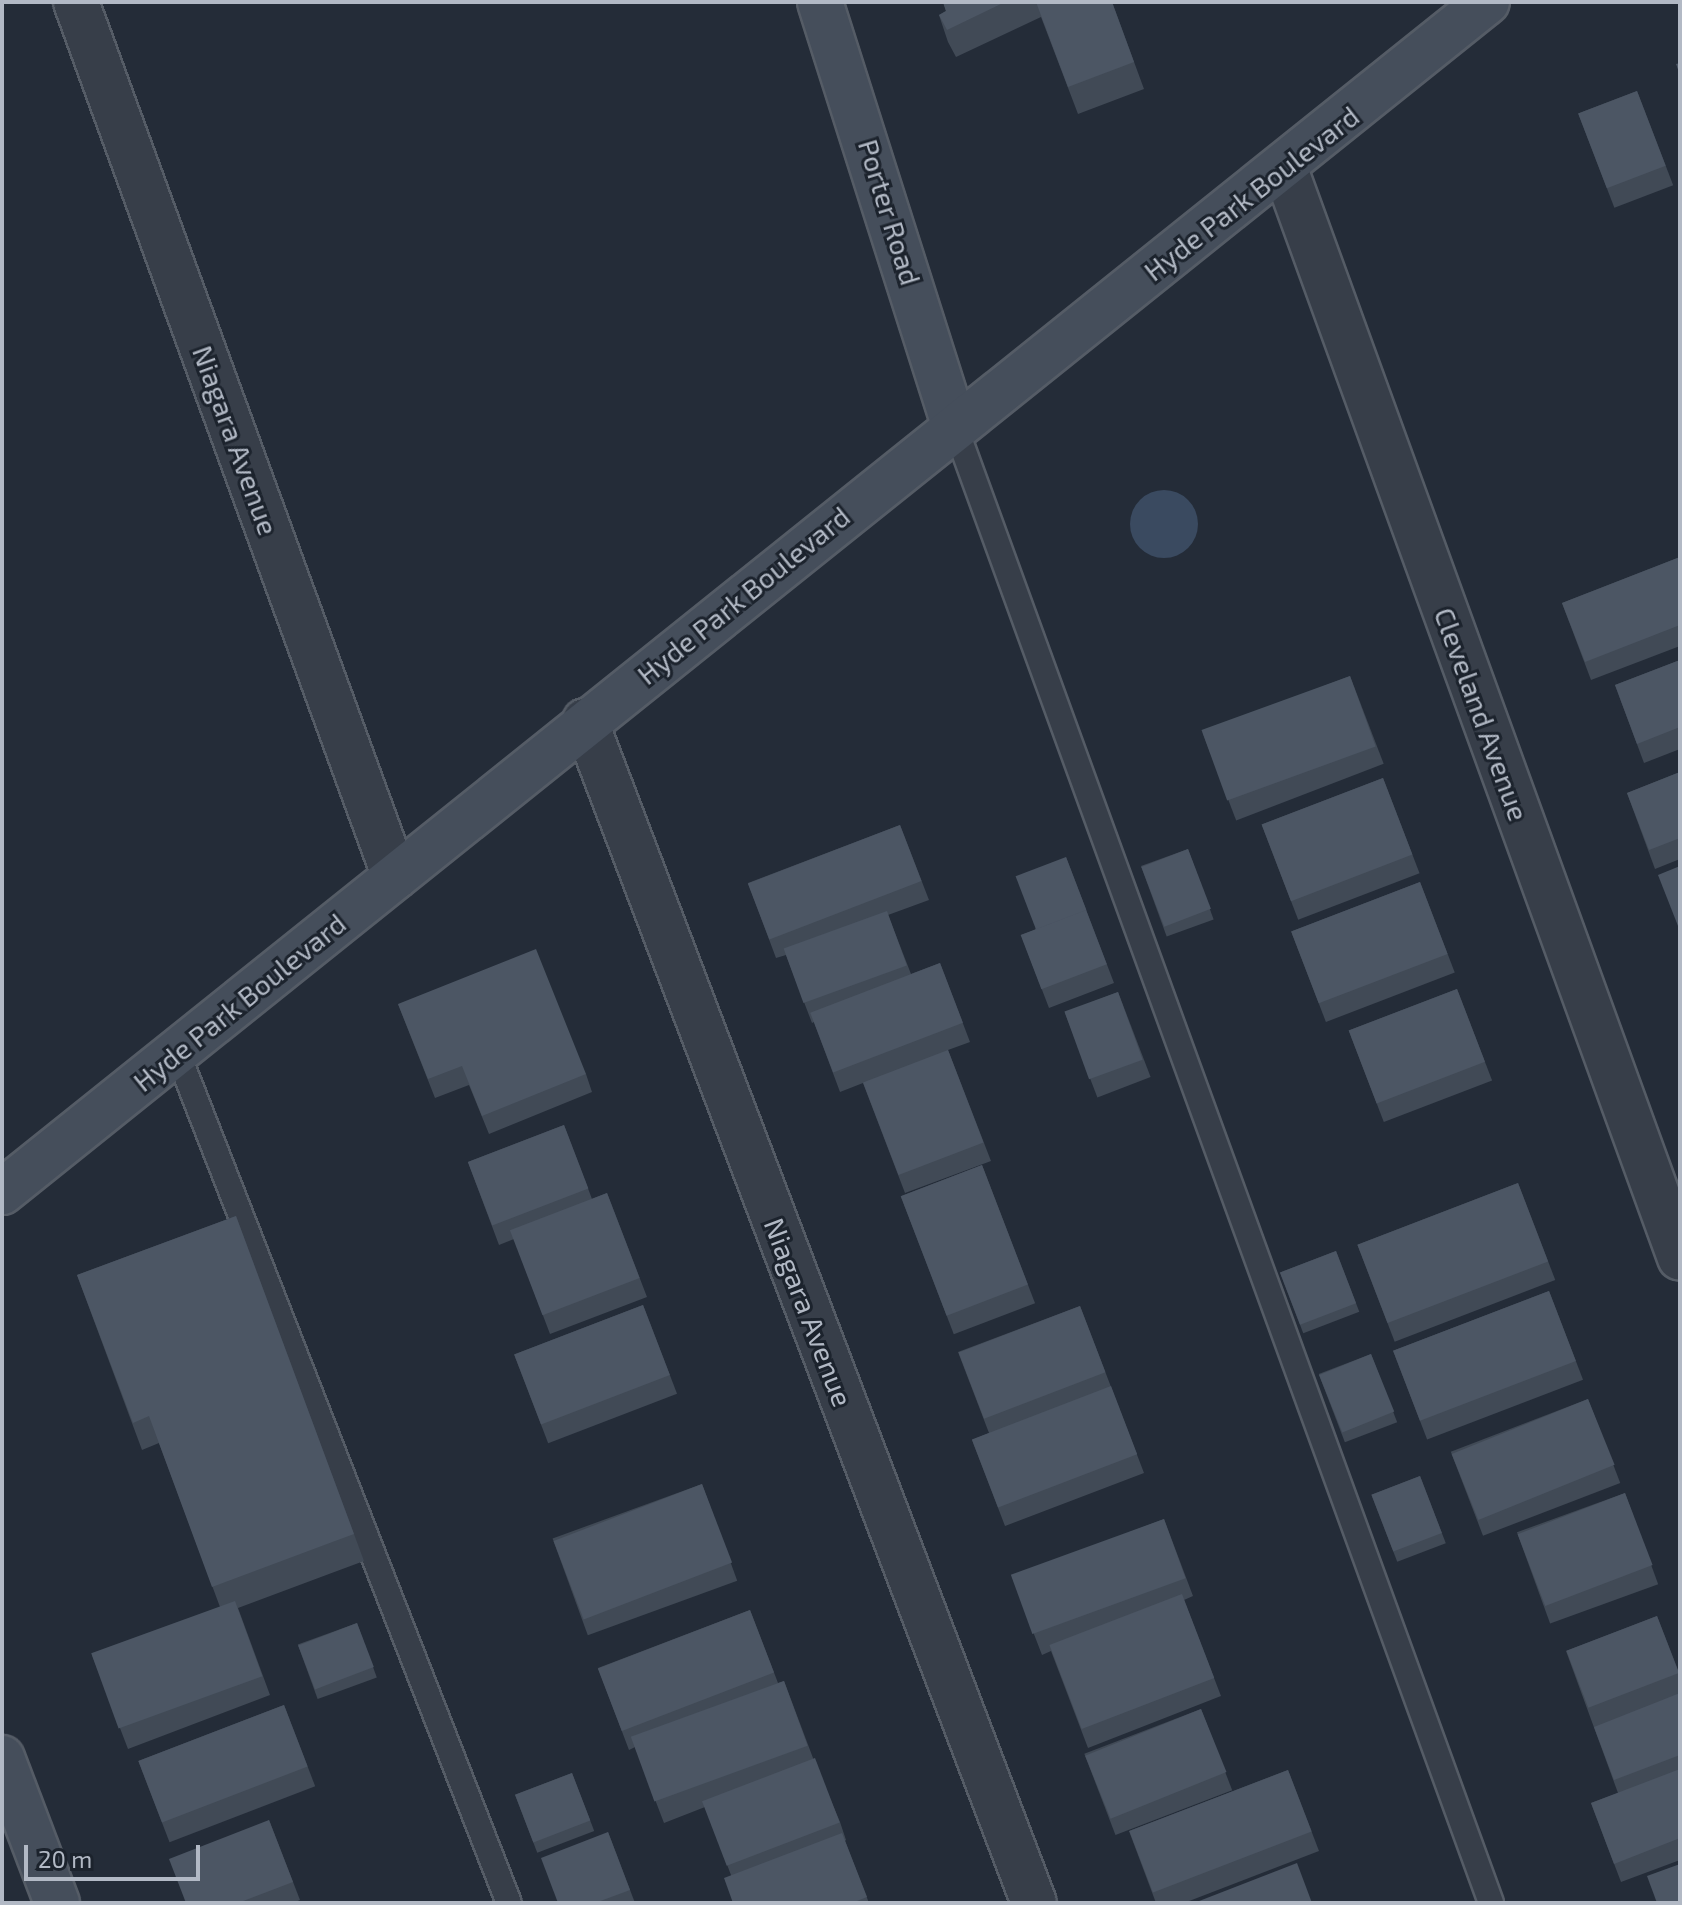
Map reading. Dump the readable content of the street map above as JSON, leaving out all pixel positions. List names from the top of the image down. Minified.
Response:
{"streets":{"main road":["Hyde Park Boulevard","Porter Road"],"street":["Niagara Avenue","Cleveland Avenue"]},"crossings":[["Hyde Park Boulevard","Porter Road"],["Hyde Park Boulevard","Niagara Avenue"],["Hyde Park Boulevard","Cleveland Avenue"]],"scale_bar":"20 m"}
